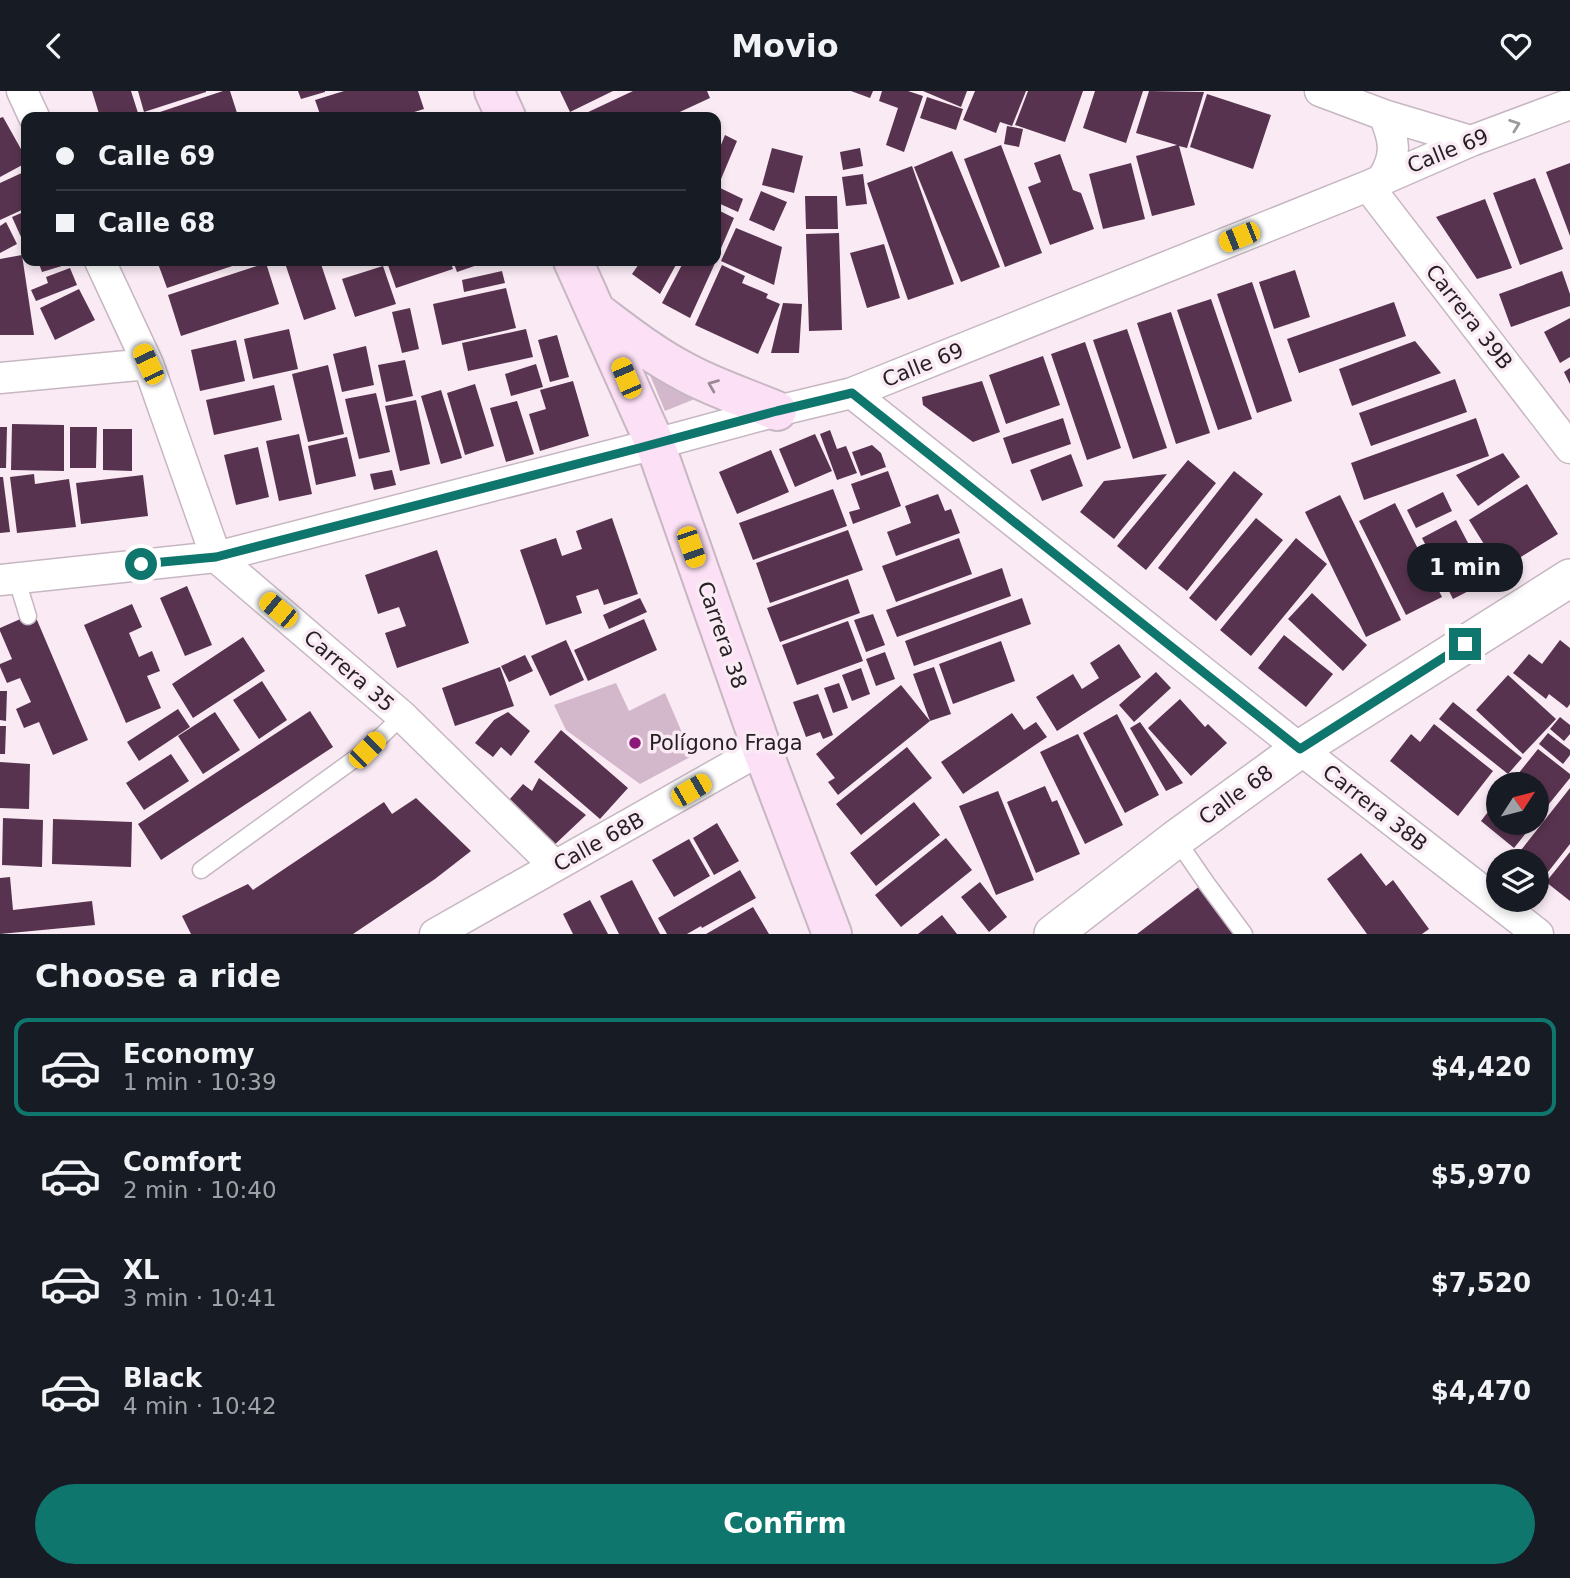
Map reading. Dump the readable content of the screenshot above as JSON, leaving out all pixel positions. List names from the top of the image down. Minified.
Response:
{"streets":{"main road":["Carrera 38"],"street":["Calle 69","Carrera 39B","Carrera 35","Calle 68","Carrera 38B","Calle 68B"]},"crossings":[["Calle 69","Carrera 39B"],["Calle 69","Carrera 38"],["Calle 69","Carrera 35"],["Calle 69","Carrera 38B"],["Carrera 38","Calle 68B"],["Carrera 35","Calle 68B"],["Calle 68","Carrera 38B"]],"places":["Polígono Fraga"],"north":"top right","page":{"header":"Movio","banner":["Calle 69","Calle 68"],"bubble":"1 min","heading":"Choose a ride","list":[{"name":"Economy","note":"1 min · 10:39","value":"$4,420"},{"name":"Comfort","note":"2 min · 10:40","value":"$5,970"},{"name":"XL","note":"3 min · 10:41","value":"$7,520"},{"name":"Black","note":"4 min · 10:42","value":"$4,470"}],"buttons":"Confirm"}}
